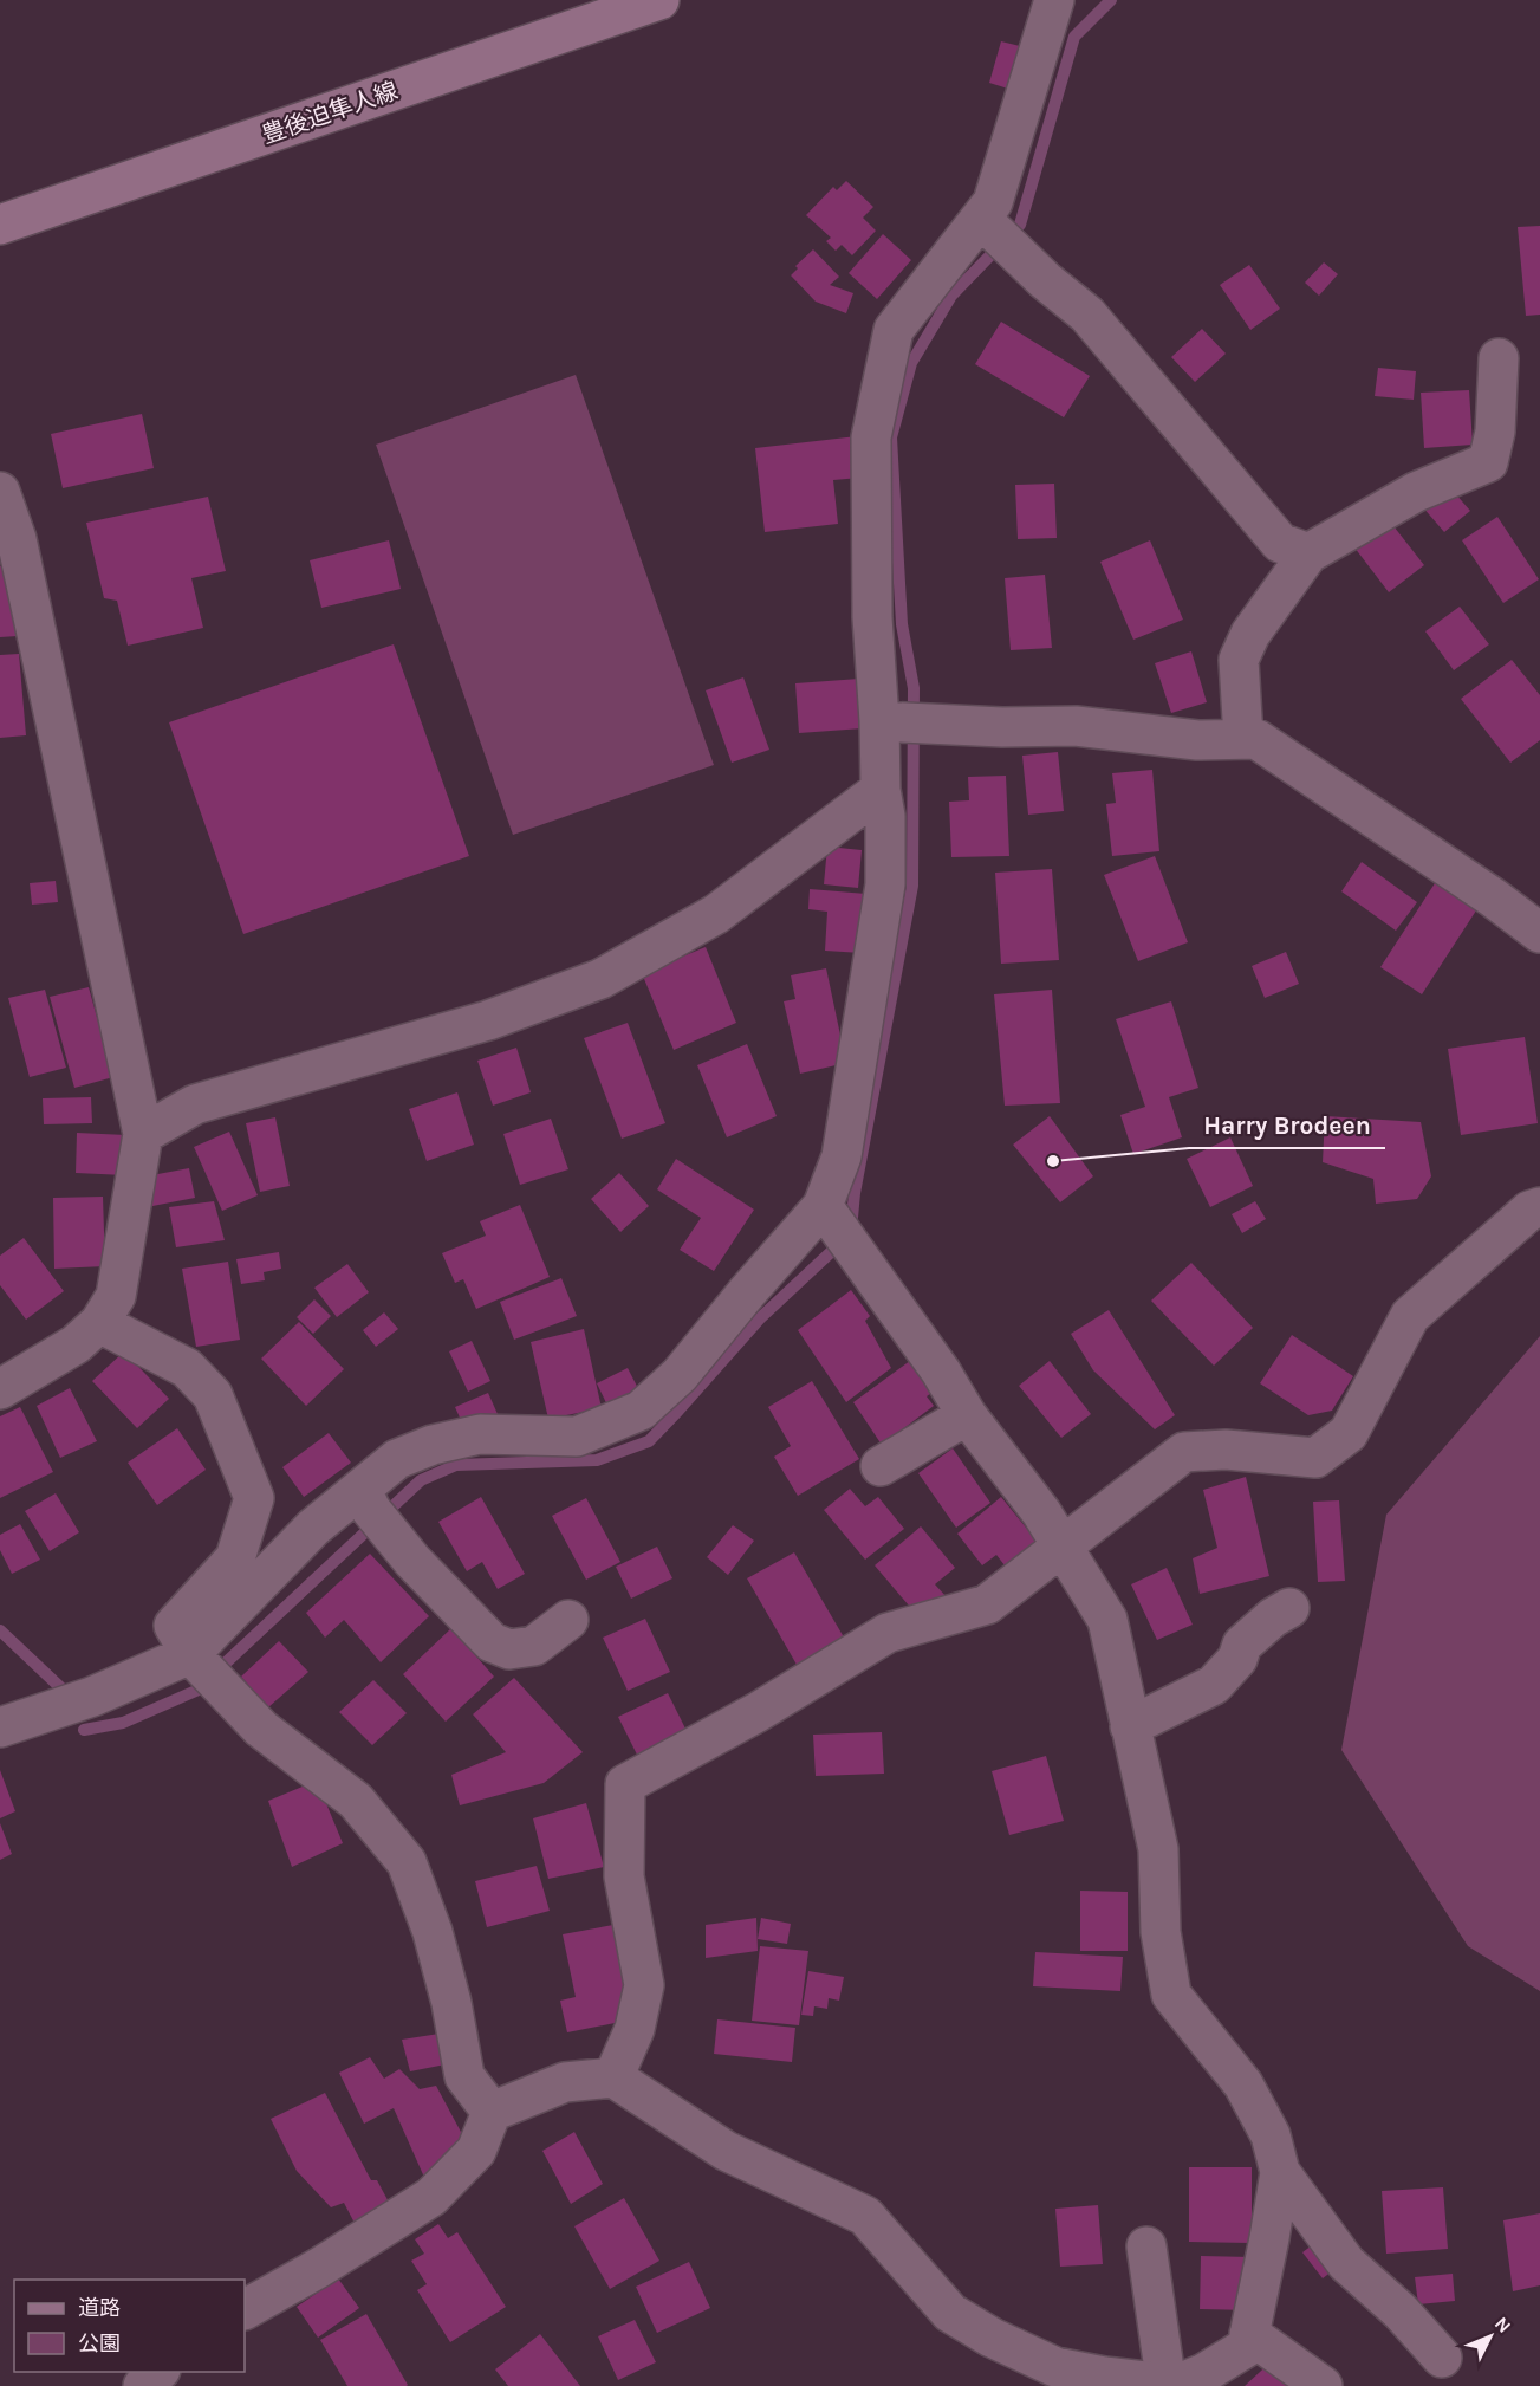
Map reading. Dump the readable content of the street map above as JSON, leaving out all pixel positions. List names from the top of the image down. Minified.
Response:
{"streets":{"main road":["豊後迫隼人線"]},"places":["Harry Brodeen"],"legend":["道路","公園"],"north":"top right"}
